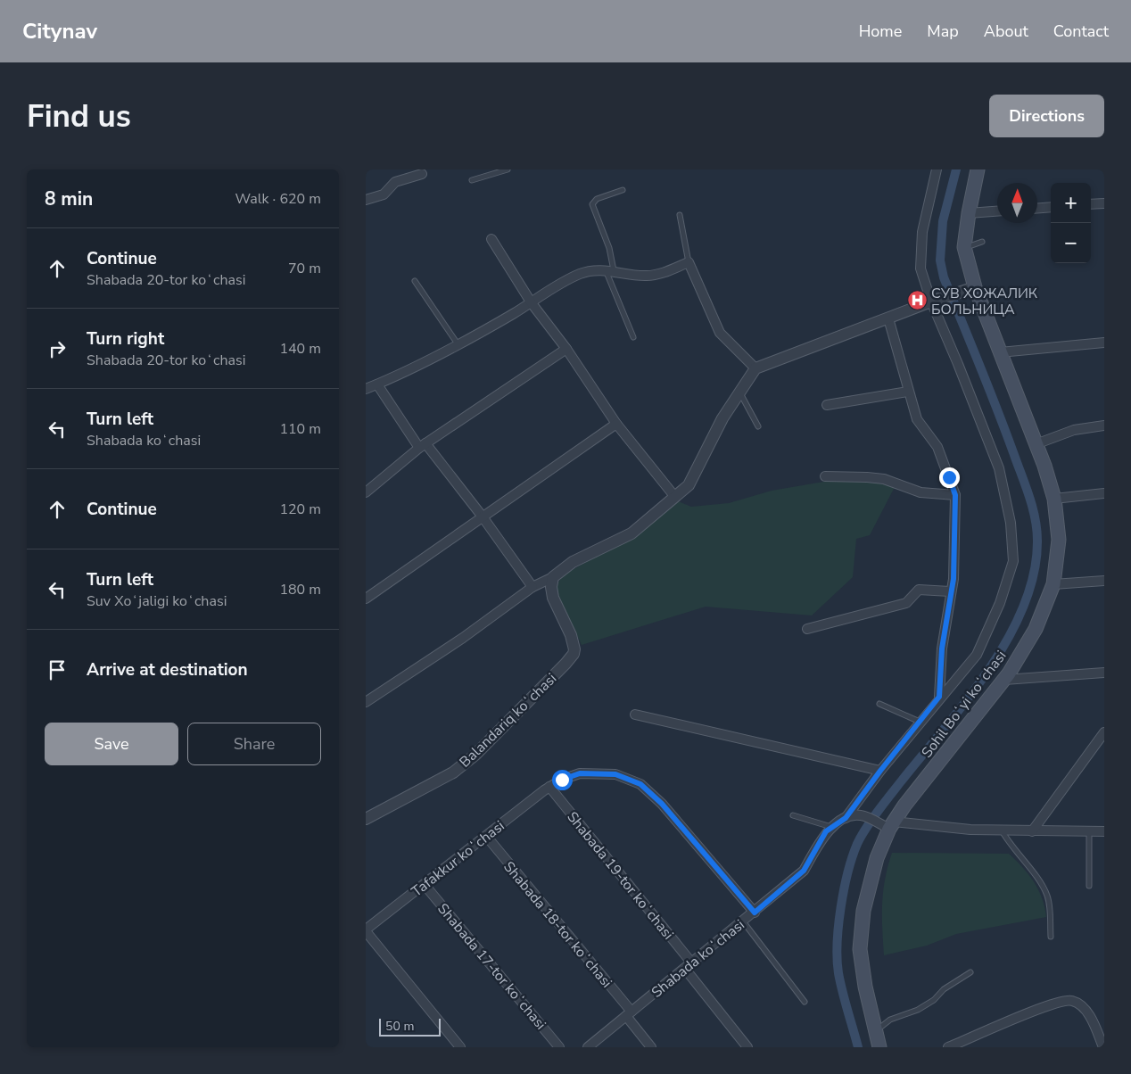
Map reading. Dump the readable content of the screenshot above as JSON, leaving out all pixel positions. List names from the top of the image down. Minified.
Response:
{"streets":{"main road":["Sohil Boʻyi koʻchasi"],"street":["Balandariq koʻchasi","Tafakkur koʻchasi","Shabada 19-tor koʻchasi","Shabada 18-tor koʻchasi","Shabada koʻchasi","Shabada 17-tor koʻchasi"]},"crossings":[["Sohil Boʻyi koʻchasi","Shabada koʻchasi"],["Tafakkur koʻchasi","Shabada 19-tor koʻchasi"],["Tafakkur koʻchasi","Shabada 18-tor koʻchasi"],["Tafakkur koʻchasi","Shabada koʻchasi"],["Tafakkur koʻchasi","Shabada 17-tor koʻchasi"],["Shabada 19-tor koʻchasi","Shabada koʻchasi"],["Shabada 18-tor koʻchasi","Shabada koʻchasi"]],"places":{"hospital":["СУВ ХОЖАЛИК БОЛЬНИЦА"]},"scale_bar":"50 m","north":"top","page":{"header":"Citynav","nav":["Home","Map","About","Contact"],"buttons":["Directions",["Save","Share"]],"title":"Find us","heading":["8 min","Walk · 620 m"],"map_buttons":["+","−"],"list":[["Continue","Shabada 20-tor koʻchasi","70 m"],["Turn right","Shabada 20-tor koʻchasi","140 m"],["Turn left","Shabada koʻchasi","110 m"],["Continue","120 m"],["Turn left","Suv Xoʻjaligi koʻchasi","180 m"],"Arrive at destination"],"scale":"50 m"}}
